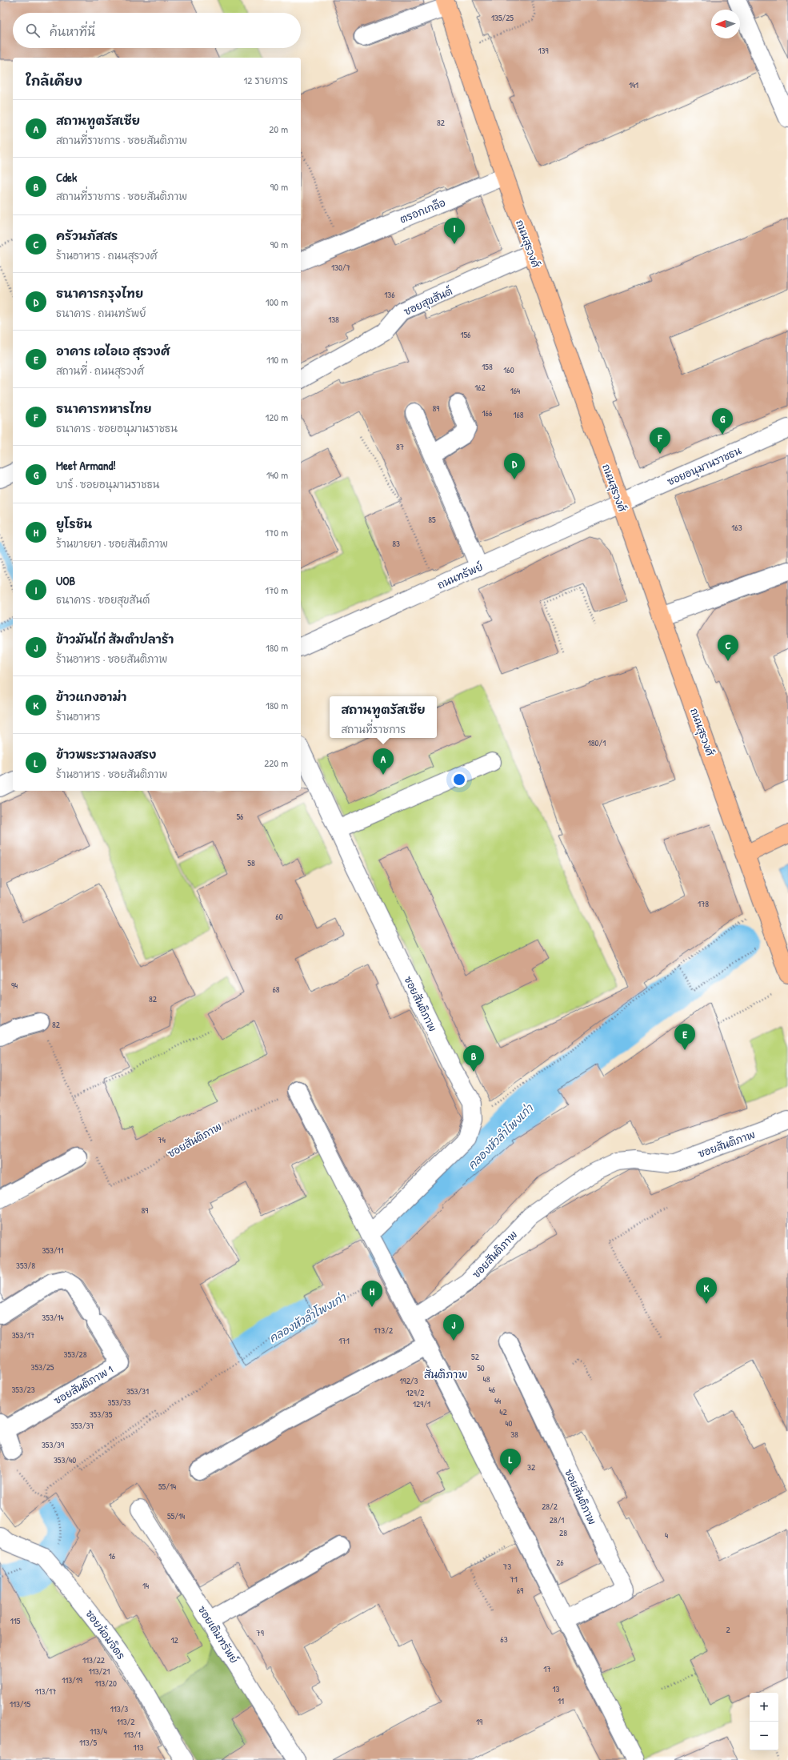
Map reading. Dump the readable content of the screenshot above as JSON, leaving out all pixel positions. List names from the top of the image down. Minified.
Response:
{"streets":{"main road":["ถนนสุรวงศ์"],"street":["ตรอกเกลือ","ซอยสุขสันต์","ซอยอนุมานราชธน","ถนนทรัพย์","ซอยสันติภาพ","ซอยสันติภาพ 1","ซอยน้อมจิตร","ซอยเติมทรัพย์"]},"crossings":[["ตรอกเกลือ","ถนนสุรวงศ์"],["ถนนสุรวงศ์","ซอยสุขสันต์"],["ถนนสุรวงศ์","ซอยอนุมานราชธน"],["ถนนสุรวงศ์","ถนนทรัพย์"],["ซอยอนุมานราชธน","ถนนทรัพย์"]],"districts":["สันติภาพ"],"water":["คลองหัวลำโพงเก่า"],"house_numbers":["135/25","139","141","82","130/7","136","138","156","158","160","162","164","89","166","168","87","85","163","83","180/1","56","58","178","60","94","68","82","82","74","89","353/11","353/8","353/14","173/2","353/17","171","353/28","52","353/25","50","48","192/3","353/23","46","353/31","129/2","44","353/33","129/1","42","353/35","40","353/37","38","353/39","353/40","32","55/14","28/2","55/14","28/1","28","4","16","26","73","71","14","69","115","2","79","63","12","113/22","17","113/21","113/19","113/20","13","113/17","11","113/15","113/3","113/2","19","113/4","113/1","113/5","113"],"north":"left","page":{"search":"ค้นหาที่นี่","heading":["ใกล้เคียง","12 รายการ"],"list":[{"mark":"A","name":"สถานทูตรัสเซีย","note":"สถานที่ราชการ · ซอยสันติภาพ","value":"20 m"},{"mark":"B","name":"Cdek","note":"สถานที่ราชการ · ซอยสันติภาพ","value":"90 m"},{"mark":"C","name":"ครัวนภัสสร","note":"ร้านอาหาร · ถนนสุรวงศ์","value":"90 m"},{"mark":"D","name":"ธนาคารกรุงไทย","note":"ธนาคาร · ถนนทรัพย์","value":"100 m"},{"mark":"E","name":"อาคาร เอไอเอ สุรวงศ์","note":"สถานที่ · ถนนสุรวงศ์","value":"110 m"},{"mark":"F","name":"ธนาคารทหารไทย","note":"ธนาคาร · ซอยอนุมานราชธน","value":"120 m"},{"mark":"G","name":"Meet Armand!","note":"บาร์ · ซอยอนุมานราชธน","value":"140 m"},{"mark":"H","name":"ยูโรชิน","note":"ร้านขายยา · ซอยสันติภาพ","value":"170 m"},{"mark":"I","name":"UOB","note":"ธนาคาร · ซอยสุขสันต์","value":"170 m"},{"mark":"J","name":"ข้าวมันไก่ ส้มตำปลาร้า","note":"ร้านอาหาร · ซอยสันติภาพ","value":"180 m"},{"mark":"K","name":"ข้าวแกงอาม่า","note":"ร้านอาหาร","value":"180 m"},{"mark":"L","name":"ข้าวพระรามลงสรง","note":"ร้านอาหาร · ซอยสันติภาพ","value":"220 m"}],"pins":["I","G","F","D","C","A","E","B","K","H","J","L"],"popup":["สถานทูตรัสเซีย","สถานที่ราชการ"],"map_buttons":["+","−"]}}
